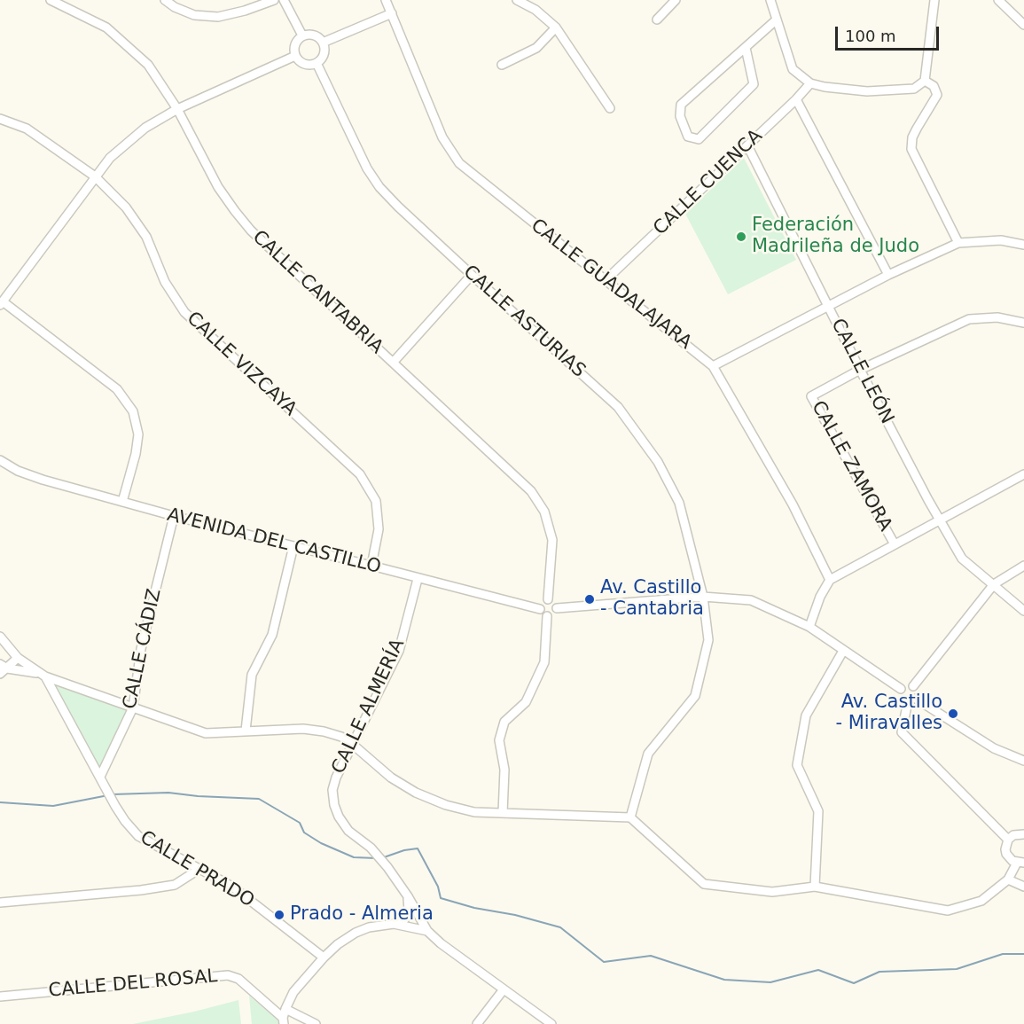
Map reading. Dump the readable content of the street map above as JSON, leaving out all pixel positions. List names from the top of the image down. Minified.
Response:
{"streets":{"street":["CALLE CUENCA","CALLE GUADALAJARA","CALLE CANTABRIA","CALLE ASTURIAS","CALLE VIZCAYA","CALLE LEÓN","CALLE ZAMORA","AVENIDA DEL CASTILLO","CALLE CÁDIZ","CALLE ALMERÍA","CALLE PRADO","CALLE DEL ROSAL"]},"crossings":[["CALLE CUENCA","CALLE GUADALAJARA"],["CALLE CUENCA","CALLE LEÓN"],["CALLE GUADALAJARA","CALLE ZAMORA"],["CALLE CANTABRIA","AVENIDA DEL CASTILLO"],["CALLE VIZCAYA","AVENIDA DEL CASTILLO"],["CALLE LEÓN","CALLE ZAMORA"],["AVENIDA DEL CASTILLO","CALLE CÁDIZ"],["AVENIDA DEL CASTILLO","CALLE ALMERÍA"],["CALLE CÁDIZ","CALLE PRADO"]],"places":["Federación Madrileña de Judo","Av. Castillo - Cantabria","Av. Castillo - Miravalles","Prado - Almeria"],"scale_bar":"100 m"}
